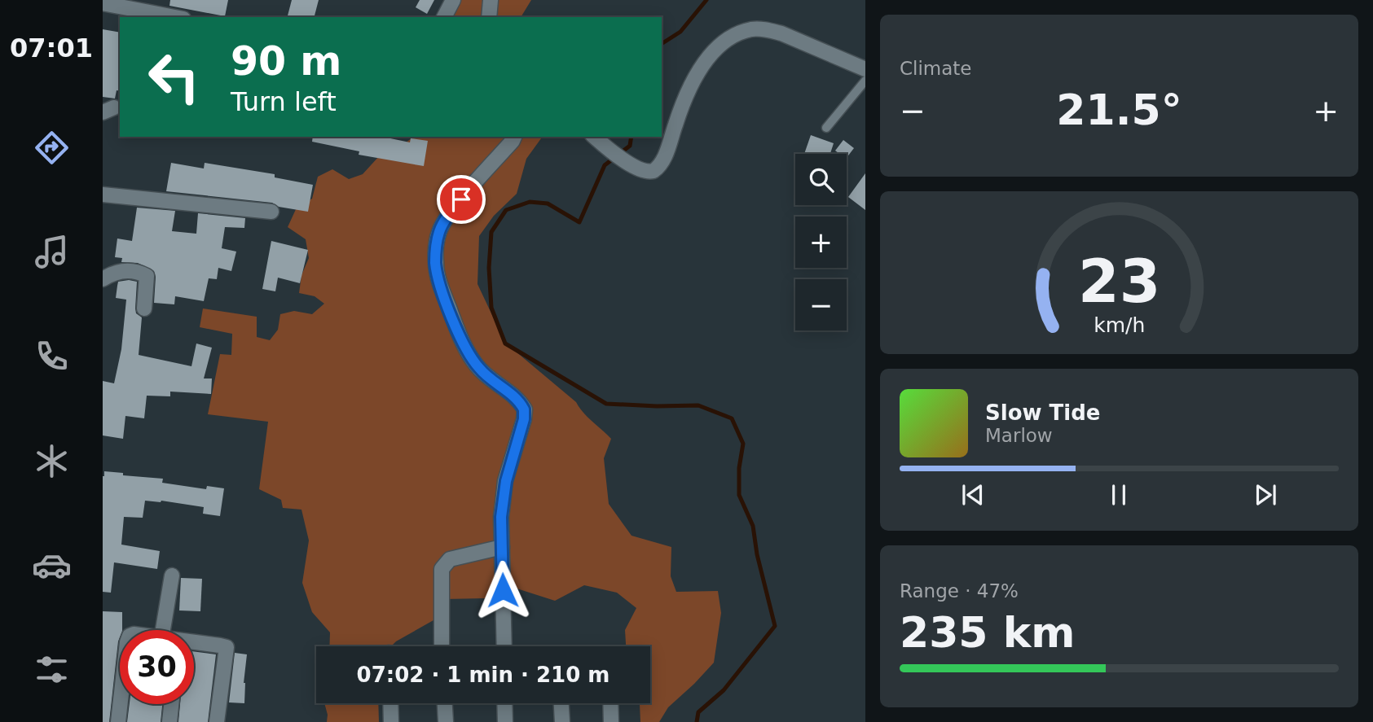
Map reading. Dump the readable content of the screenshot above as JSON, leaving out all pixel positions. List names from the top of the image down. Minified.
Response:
{"page":{"tabs":"07:01","tile":["Climate",["Range · 47%","235 km"]],"turn":["90 m","Turn left"],"heat":["−","21.5°","+"],"map_buttons":["+","−"],"song":["Slow Tide","Marlow"],"limit":"30","trip":"07:02 · 1 min · 210 m","gauge":["23","km/h"]}}
